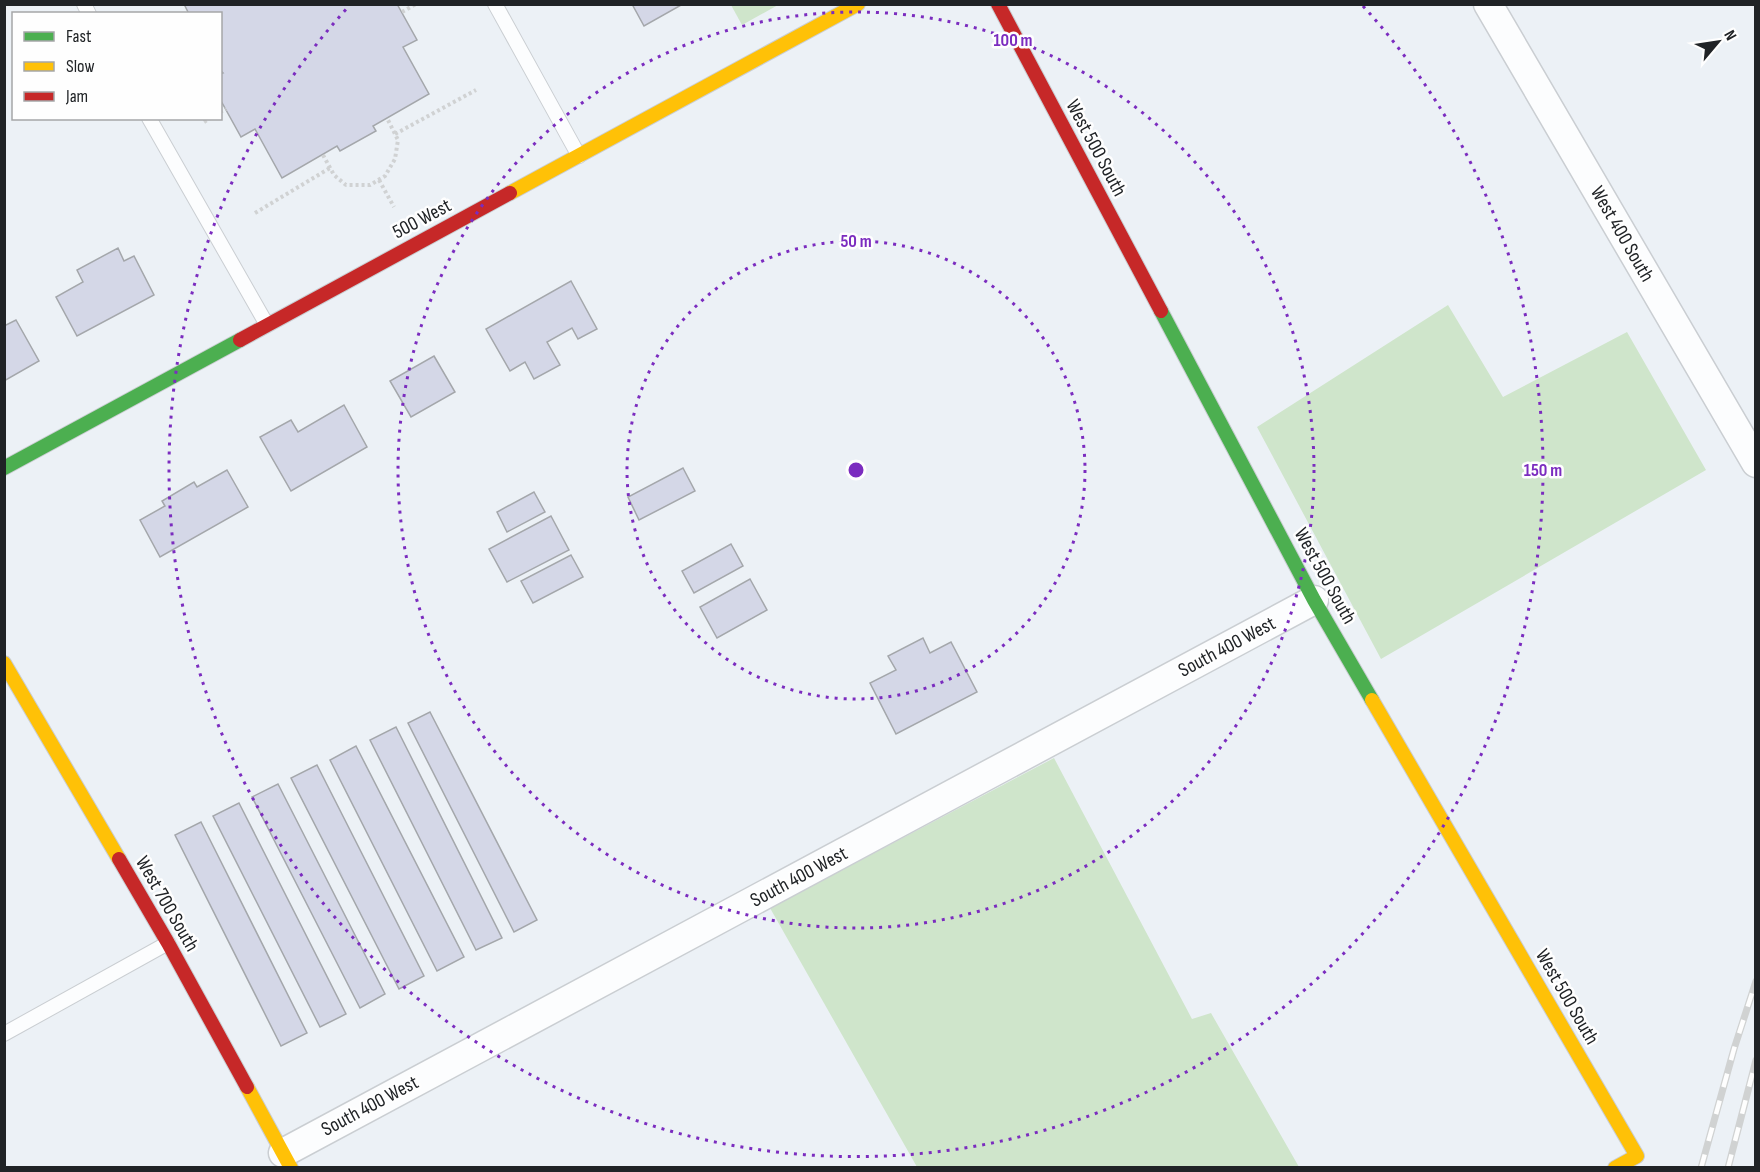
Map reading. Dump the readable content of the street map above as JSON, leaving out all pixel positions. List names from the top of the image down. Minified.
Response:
{"streets":{"street":["West 500 South","500 West","West 400 South","South 400 West","West 700 South"]},"crossings":[["West 500 South","South 400 West"],["South 400 West","West 700 South"]],"legend":["Fast","Slow","Jam"],"north":"top right","rings":["100 m","50 m","150 m"]}
